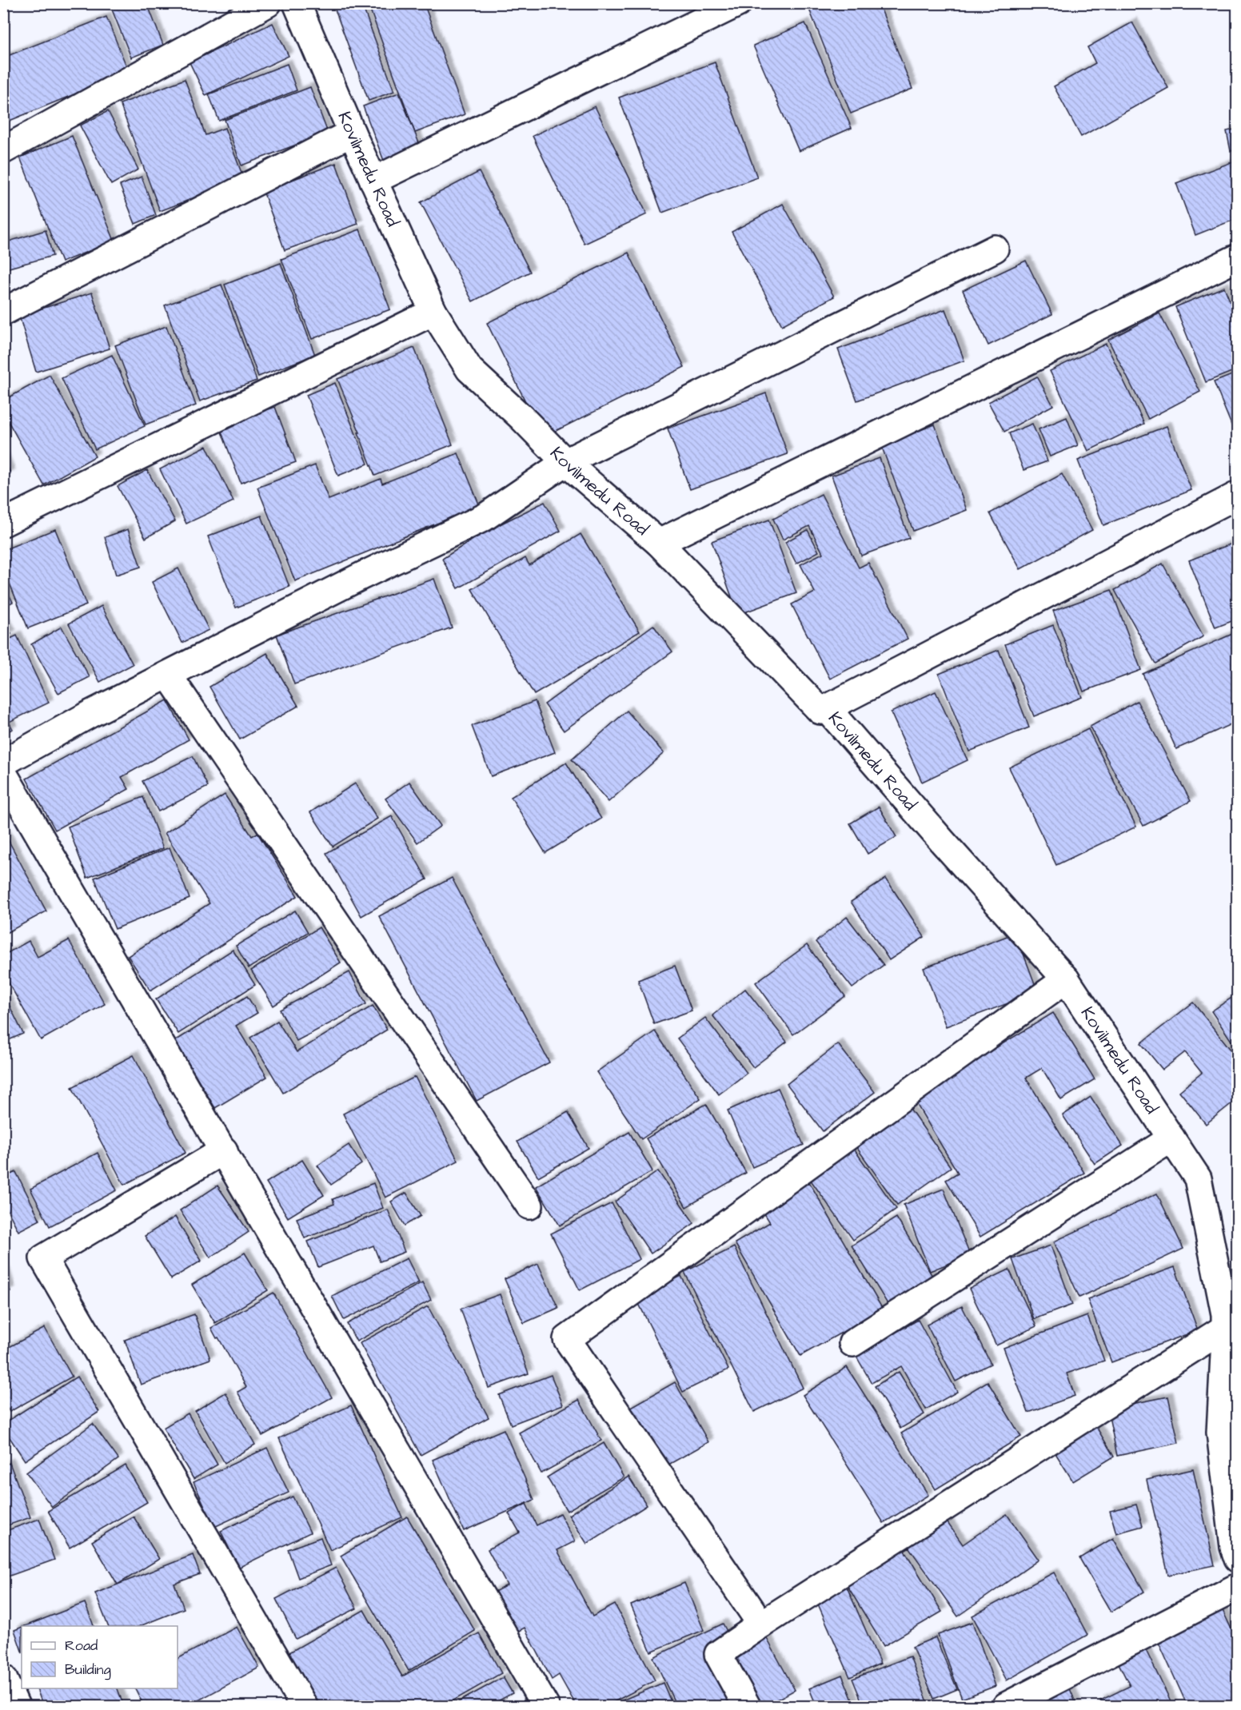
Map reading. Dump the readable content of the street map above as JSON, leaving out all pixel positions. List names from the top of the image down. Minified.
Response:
{"streets":{"street":["Kovilmedu Road"]},"legend":["Road","Building"]}
